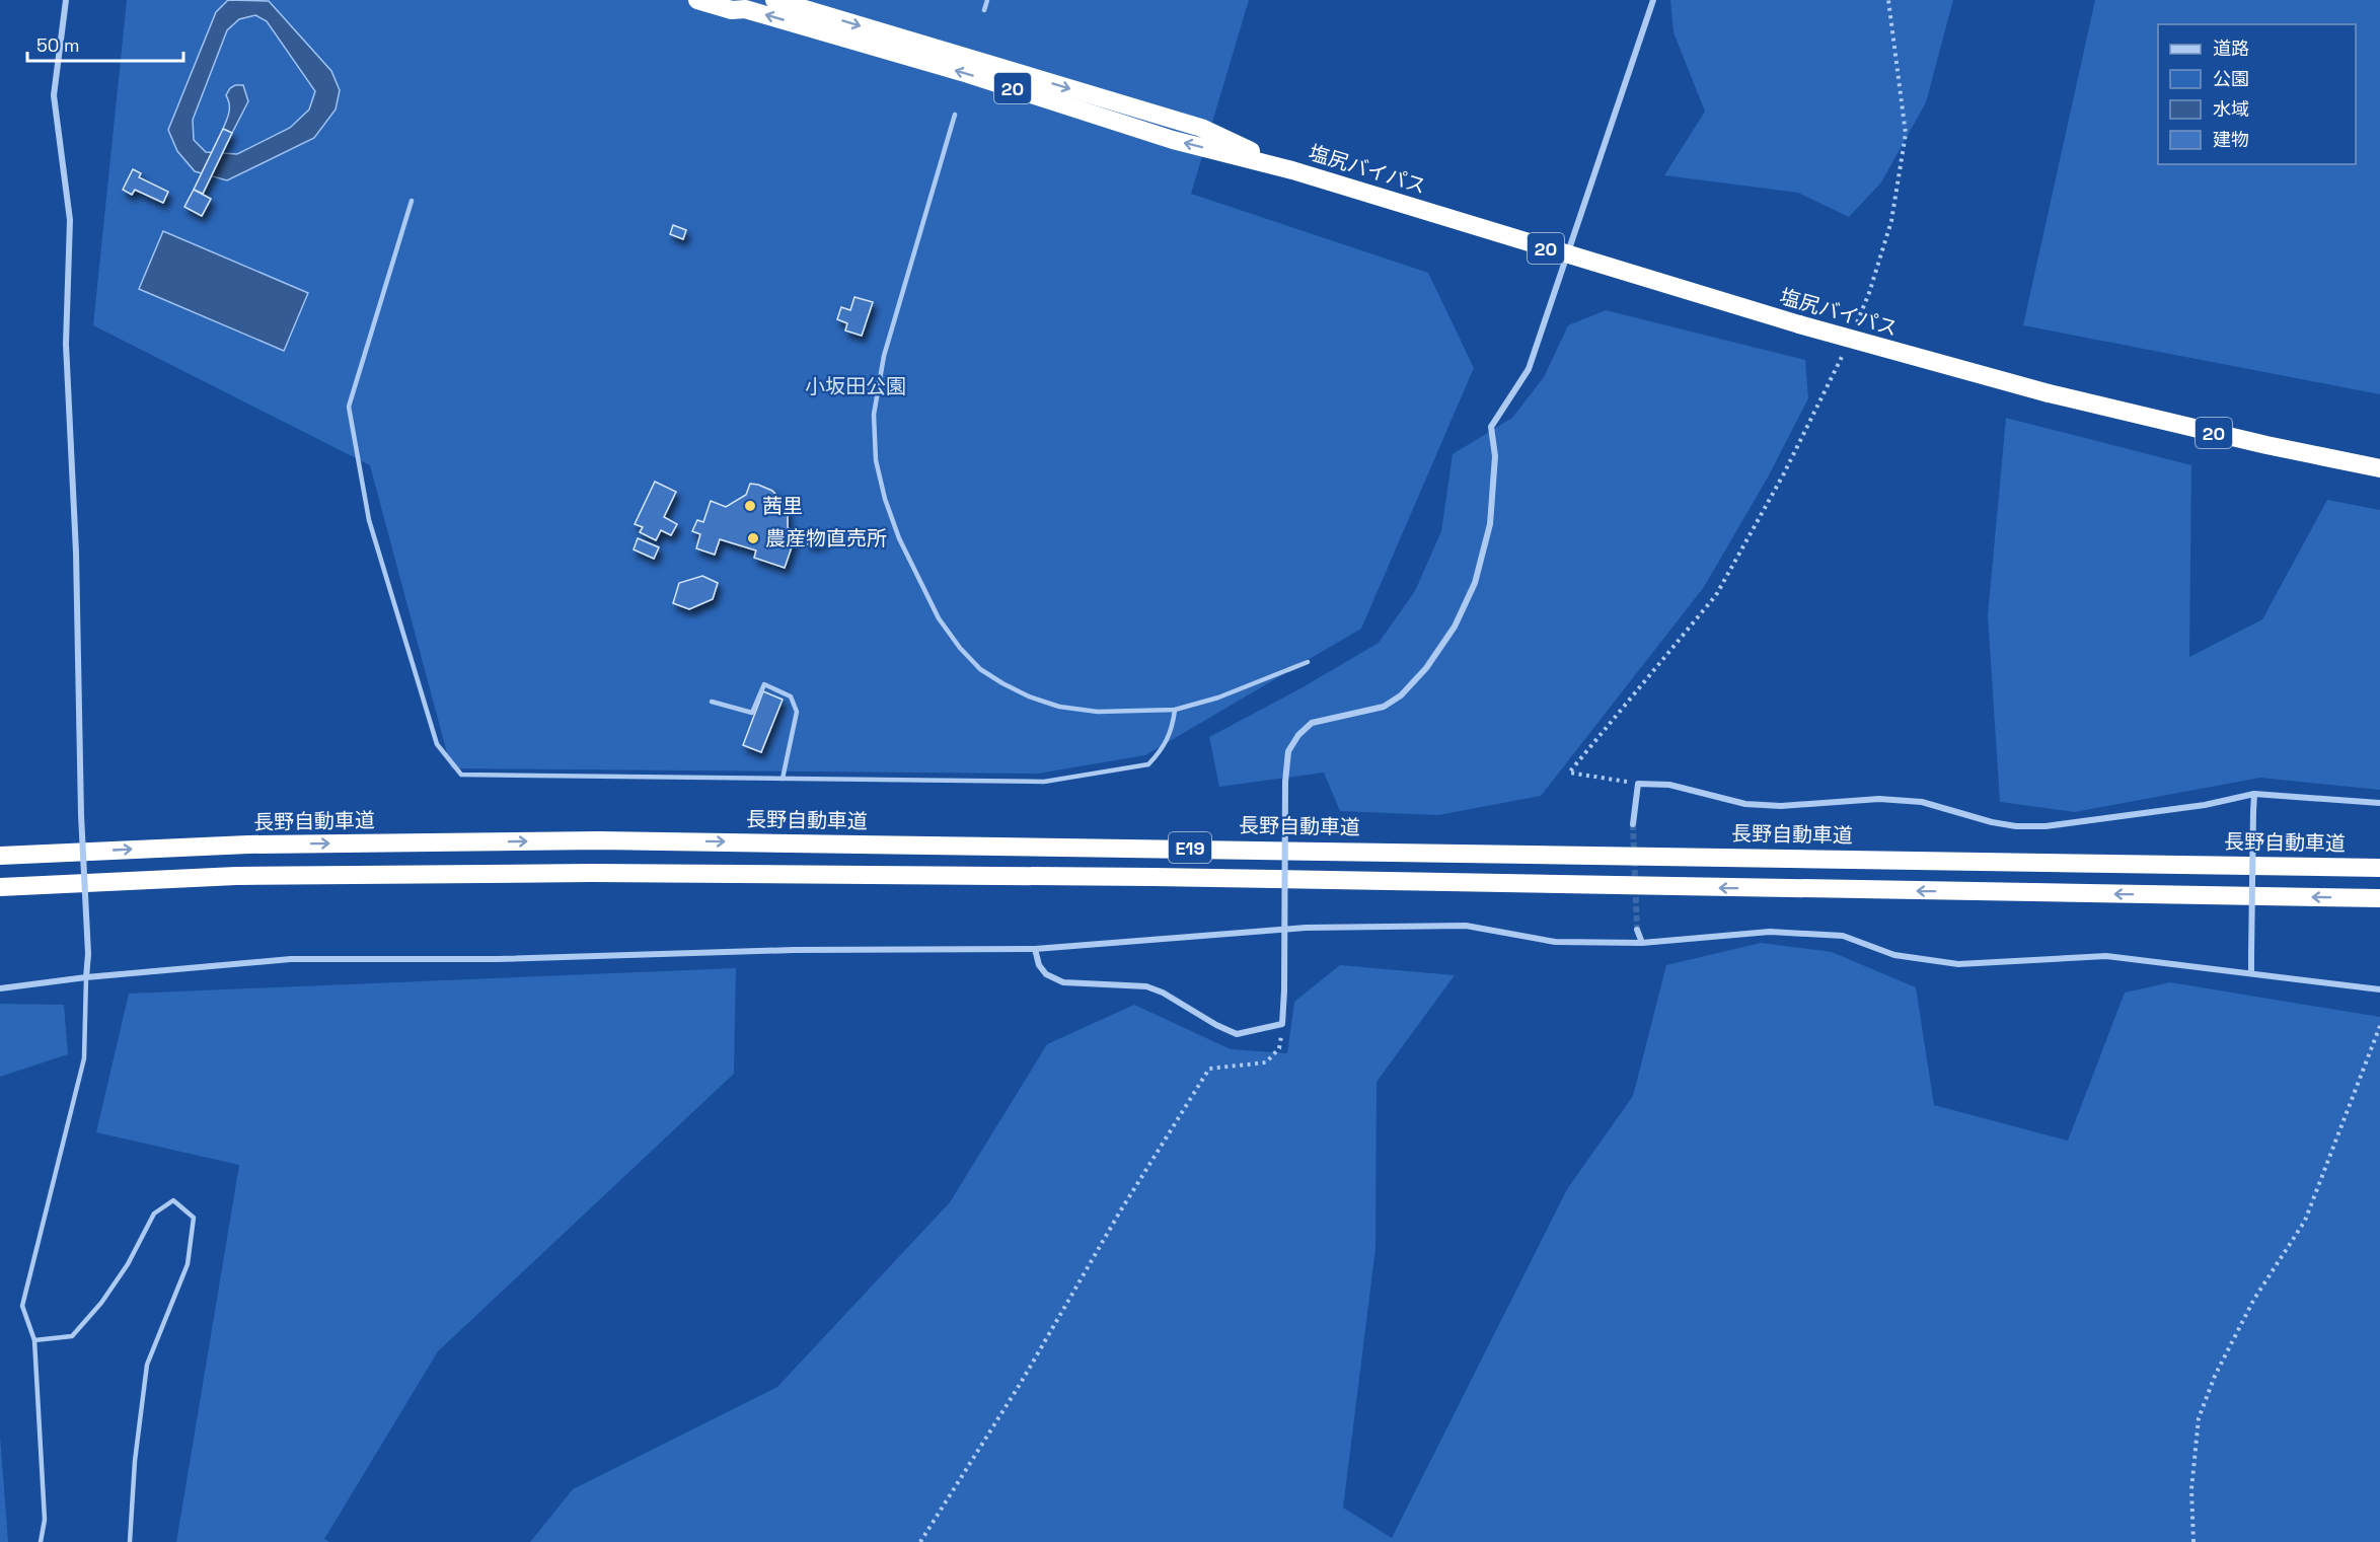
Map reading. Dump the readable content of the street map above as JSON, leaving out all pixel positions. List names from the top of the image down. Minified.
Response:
{"streets":{"highway":["20","塩尻バイパス","長野自動車道","E19"]},"parks":["小坂田公園"],"places":["茜里","農産物直売所"],"legend":["道路","公園","水域","建物"],"scale_bar":"50 m"}
